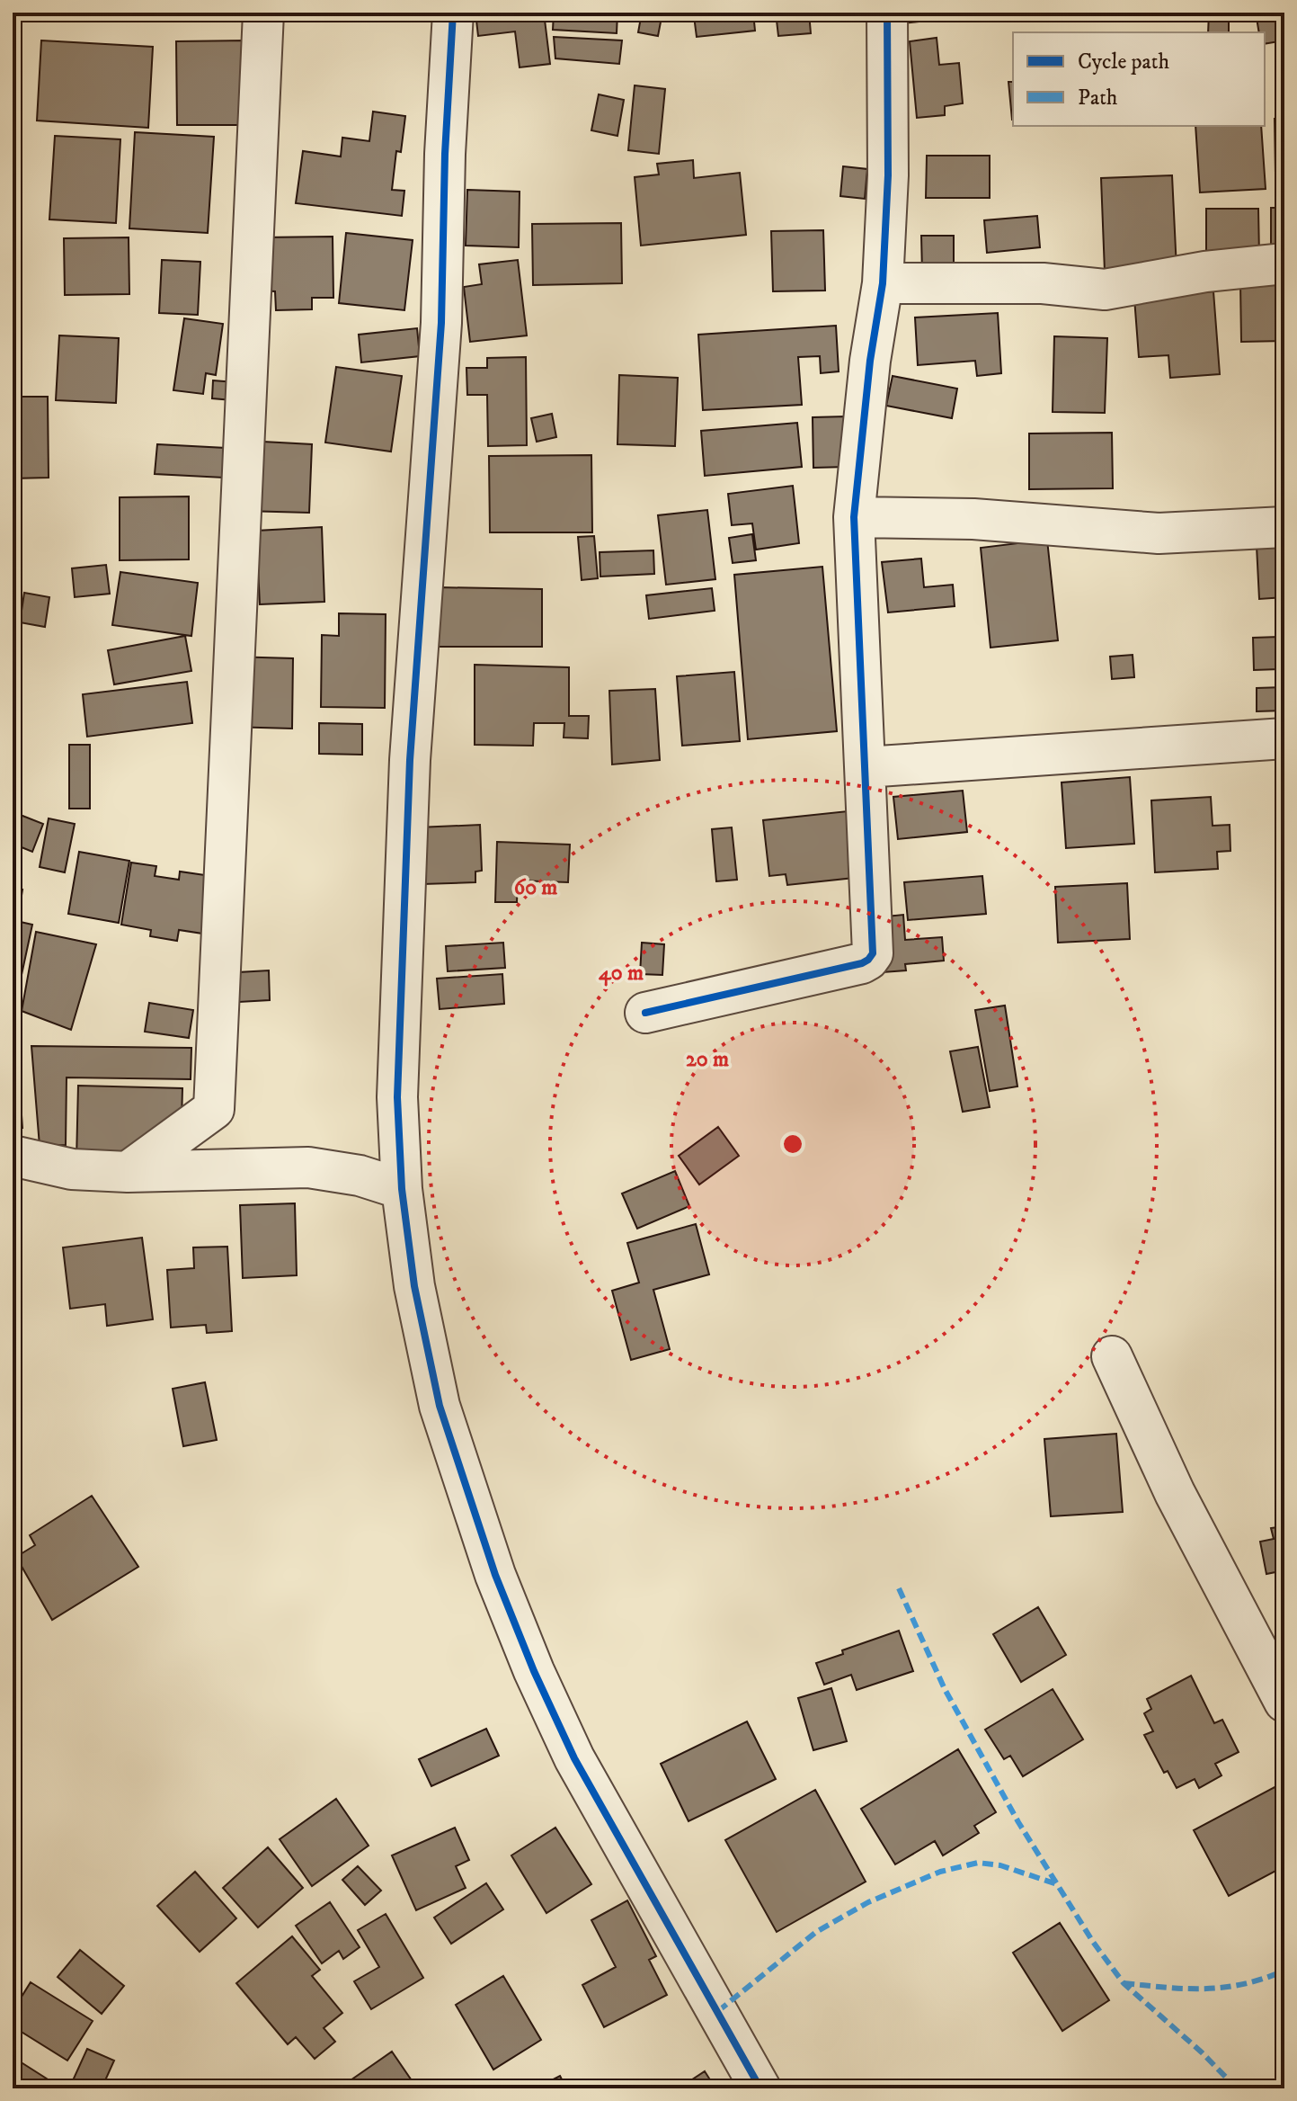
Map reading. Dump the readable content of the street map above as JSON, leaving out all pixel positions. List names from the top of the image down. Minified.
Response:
{"legend":["Cycle path","Path"],"rings":["60 m","40 m","20 m"]}
